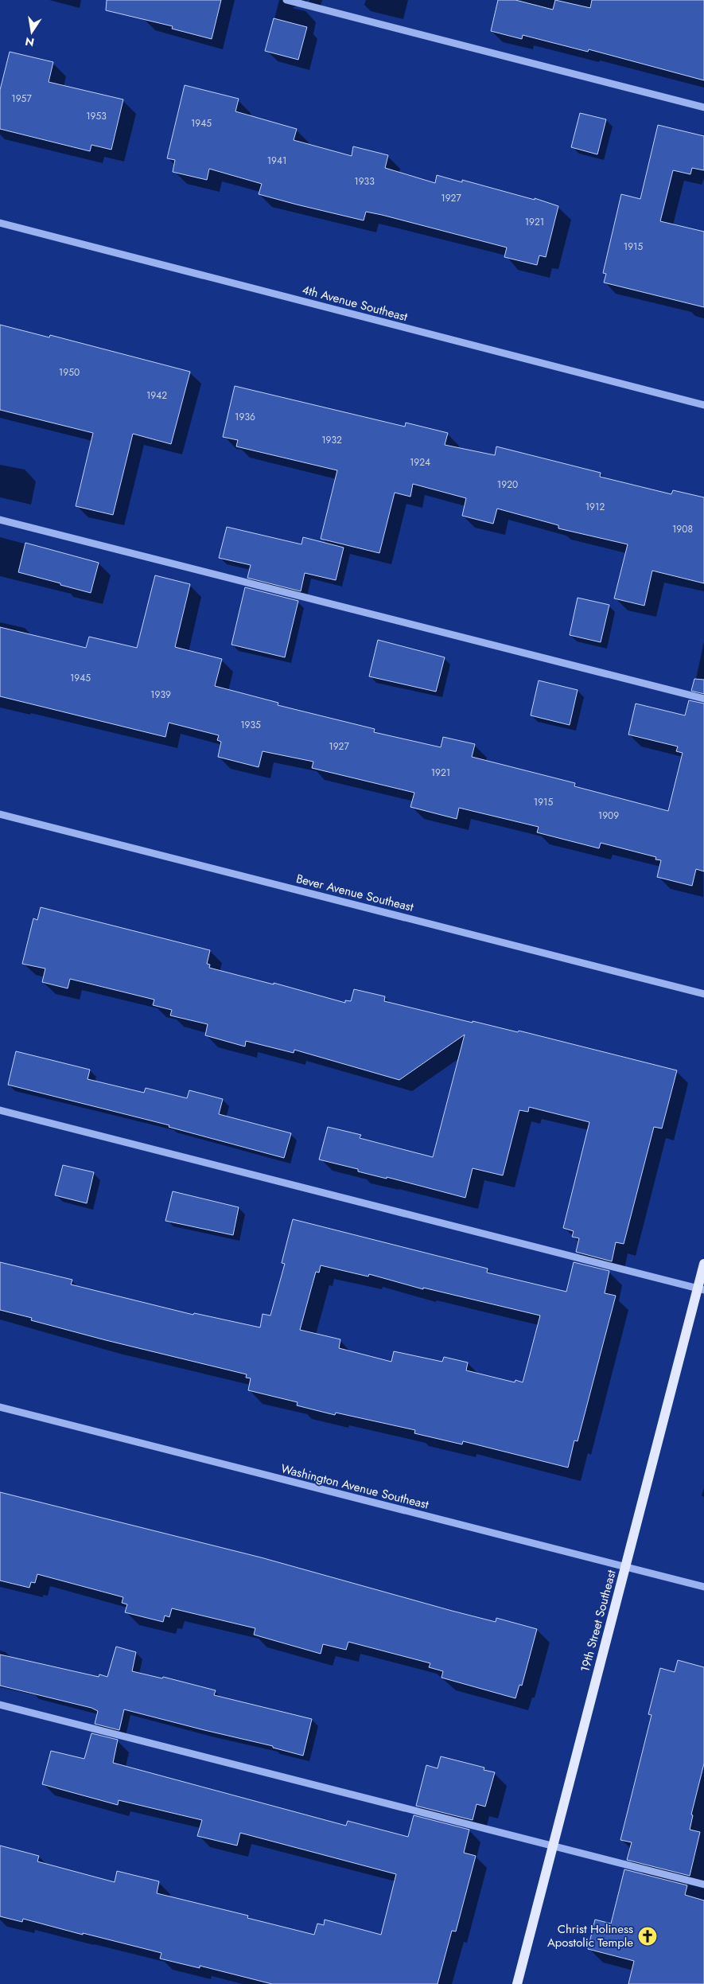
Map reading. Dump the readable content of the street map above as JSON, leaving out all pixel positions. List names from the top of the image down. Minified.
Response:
{"streets":{"main road":["19th Street Southeast"],"street":["4th Avenue Southeast","Bever Avenue Southeast","Washington Avenue Southeast"]},"crossings":[["Washington Avenue Southeast","19th Street Southeast"]],"places":{"church":["Christ Holiness Apostolic Temple"]},"house_numbers":["1957","1953","1945","1941","1933","1927","1921","1915","1950","1942","1936","1932","1924","1920","1912","1908","1945","1939","1935","1927","1921","1915","1909"],"north":"bottom"}
